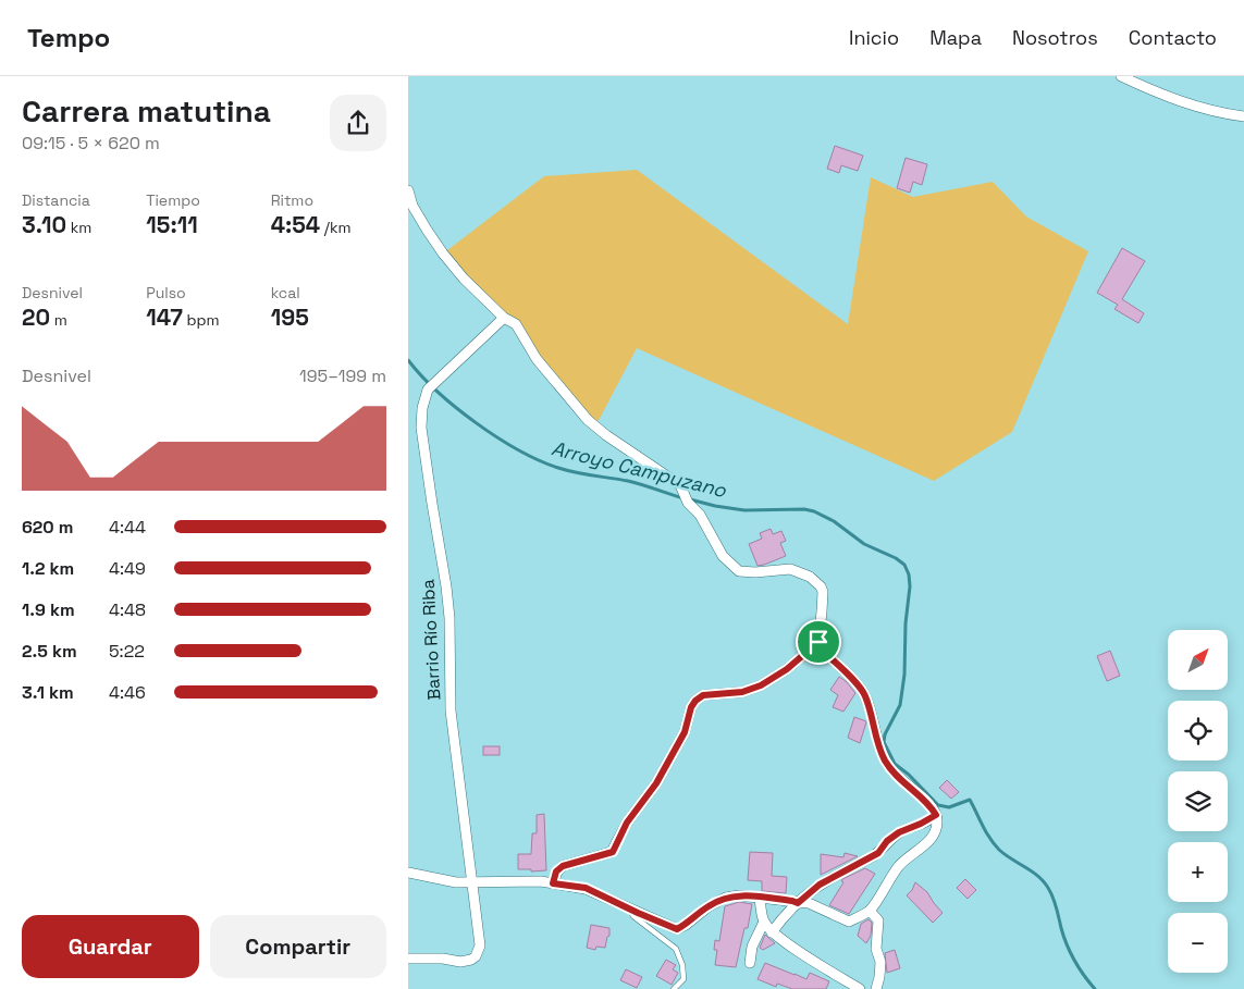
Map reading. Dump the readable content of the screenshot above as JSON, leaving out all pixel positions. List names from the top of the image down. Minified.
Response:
{"streets":{"street":["Barrio Río Riba"]},"water":["Arroyo Campuzano"],"north":"top right","page":{"header":"Tempo","nav":["Inicio","Mapa","Nosotros","Contacto"],"heading":["Carrera matutina","09:15 · 5 × 620 m"],"stats":[["Distancia","3.10 km"],["Tiempo","15:11"],["Ritmo","4:54 /km"],["Desnivel","20 m"],["Pulso","147 bpm"],["kcal","195"]],"chart":["Desnivel","195–199 m"],"list":[{"name":"620 m","note":"4:44"},{"name":"1.2 km","note":"4:49"},{"name":"1.9 km","note":"4:48"},{"name":"2.5 km","note":"5:22"},{"name":"3.1 km","note":"4:46"}],"map_buttons":["+","−"],"buttons":["Guardar","Compartir"]}}
